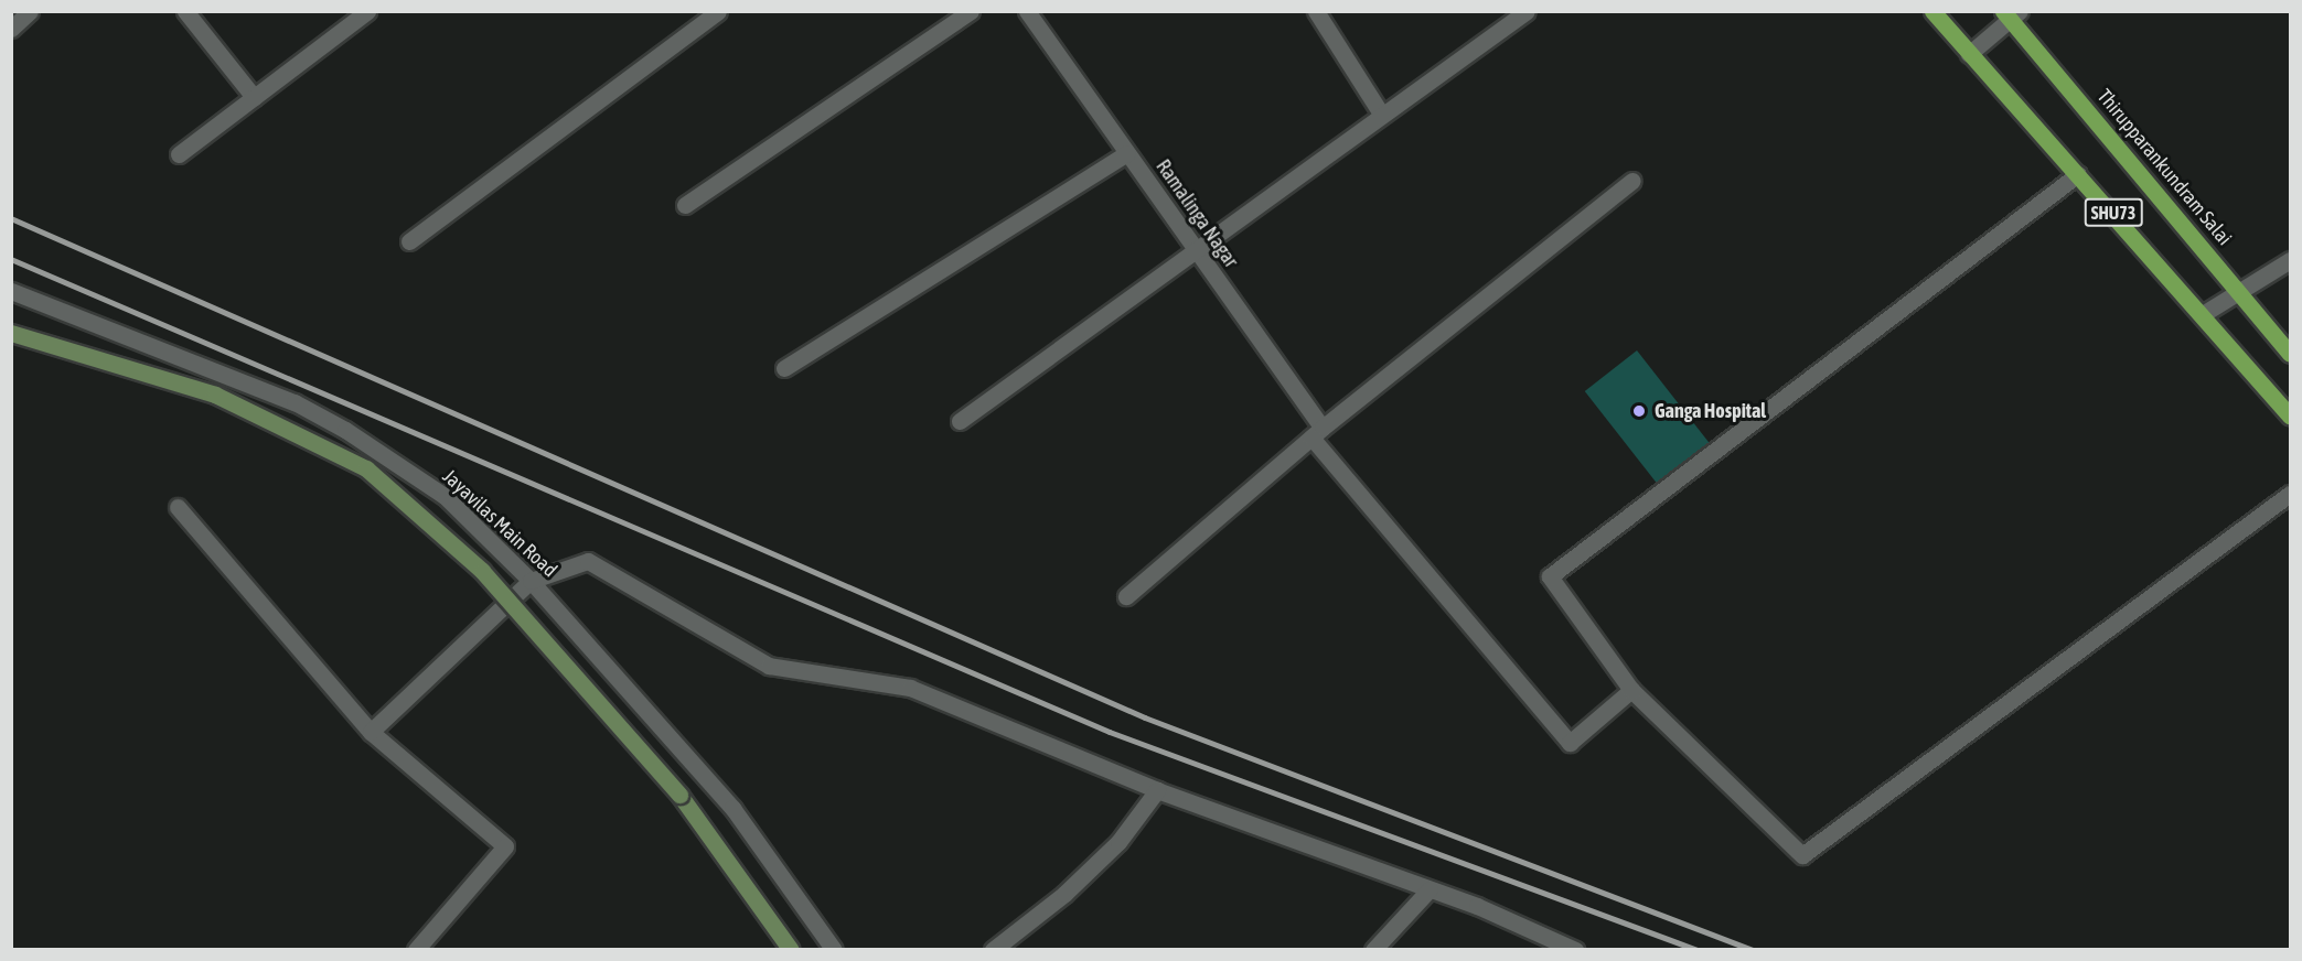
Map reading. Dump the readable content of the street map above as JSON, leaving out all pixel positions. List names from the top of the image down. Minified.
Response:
{"streets":{"main road":["Thirupparankundram Salai","SHU73"],"street":["Ramalinga Nagar","Jayavilas Main Road"]},"places":["Ganga Hospital"]}
